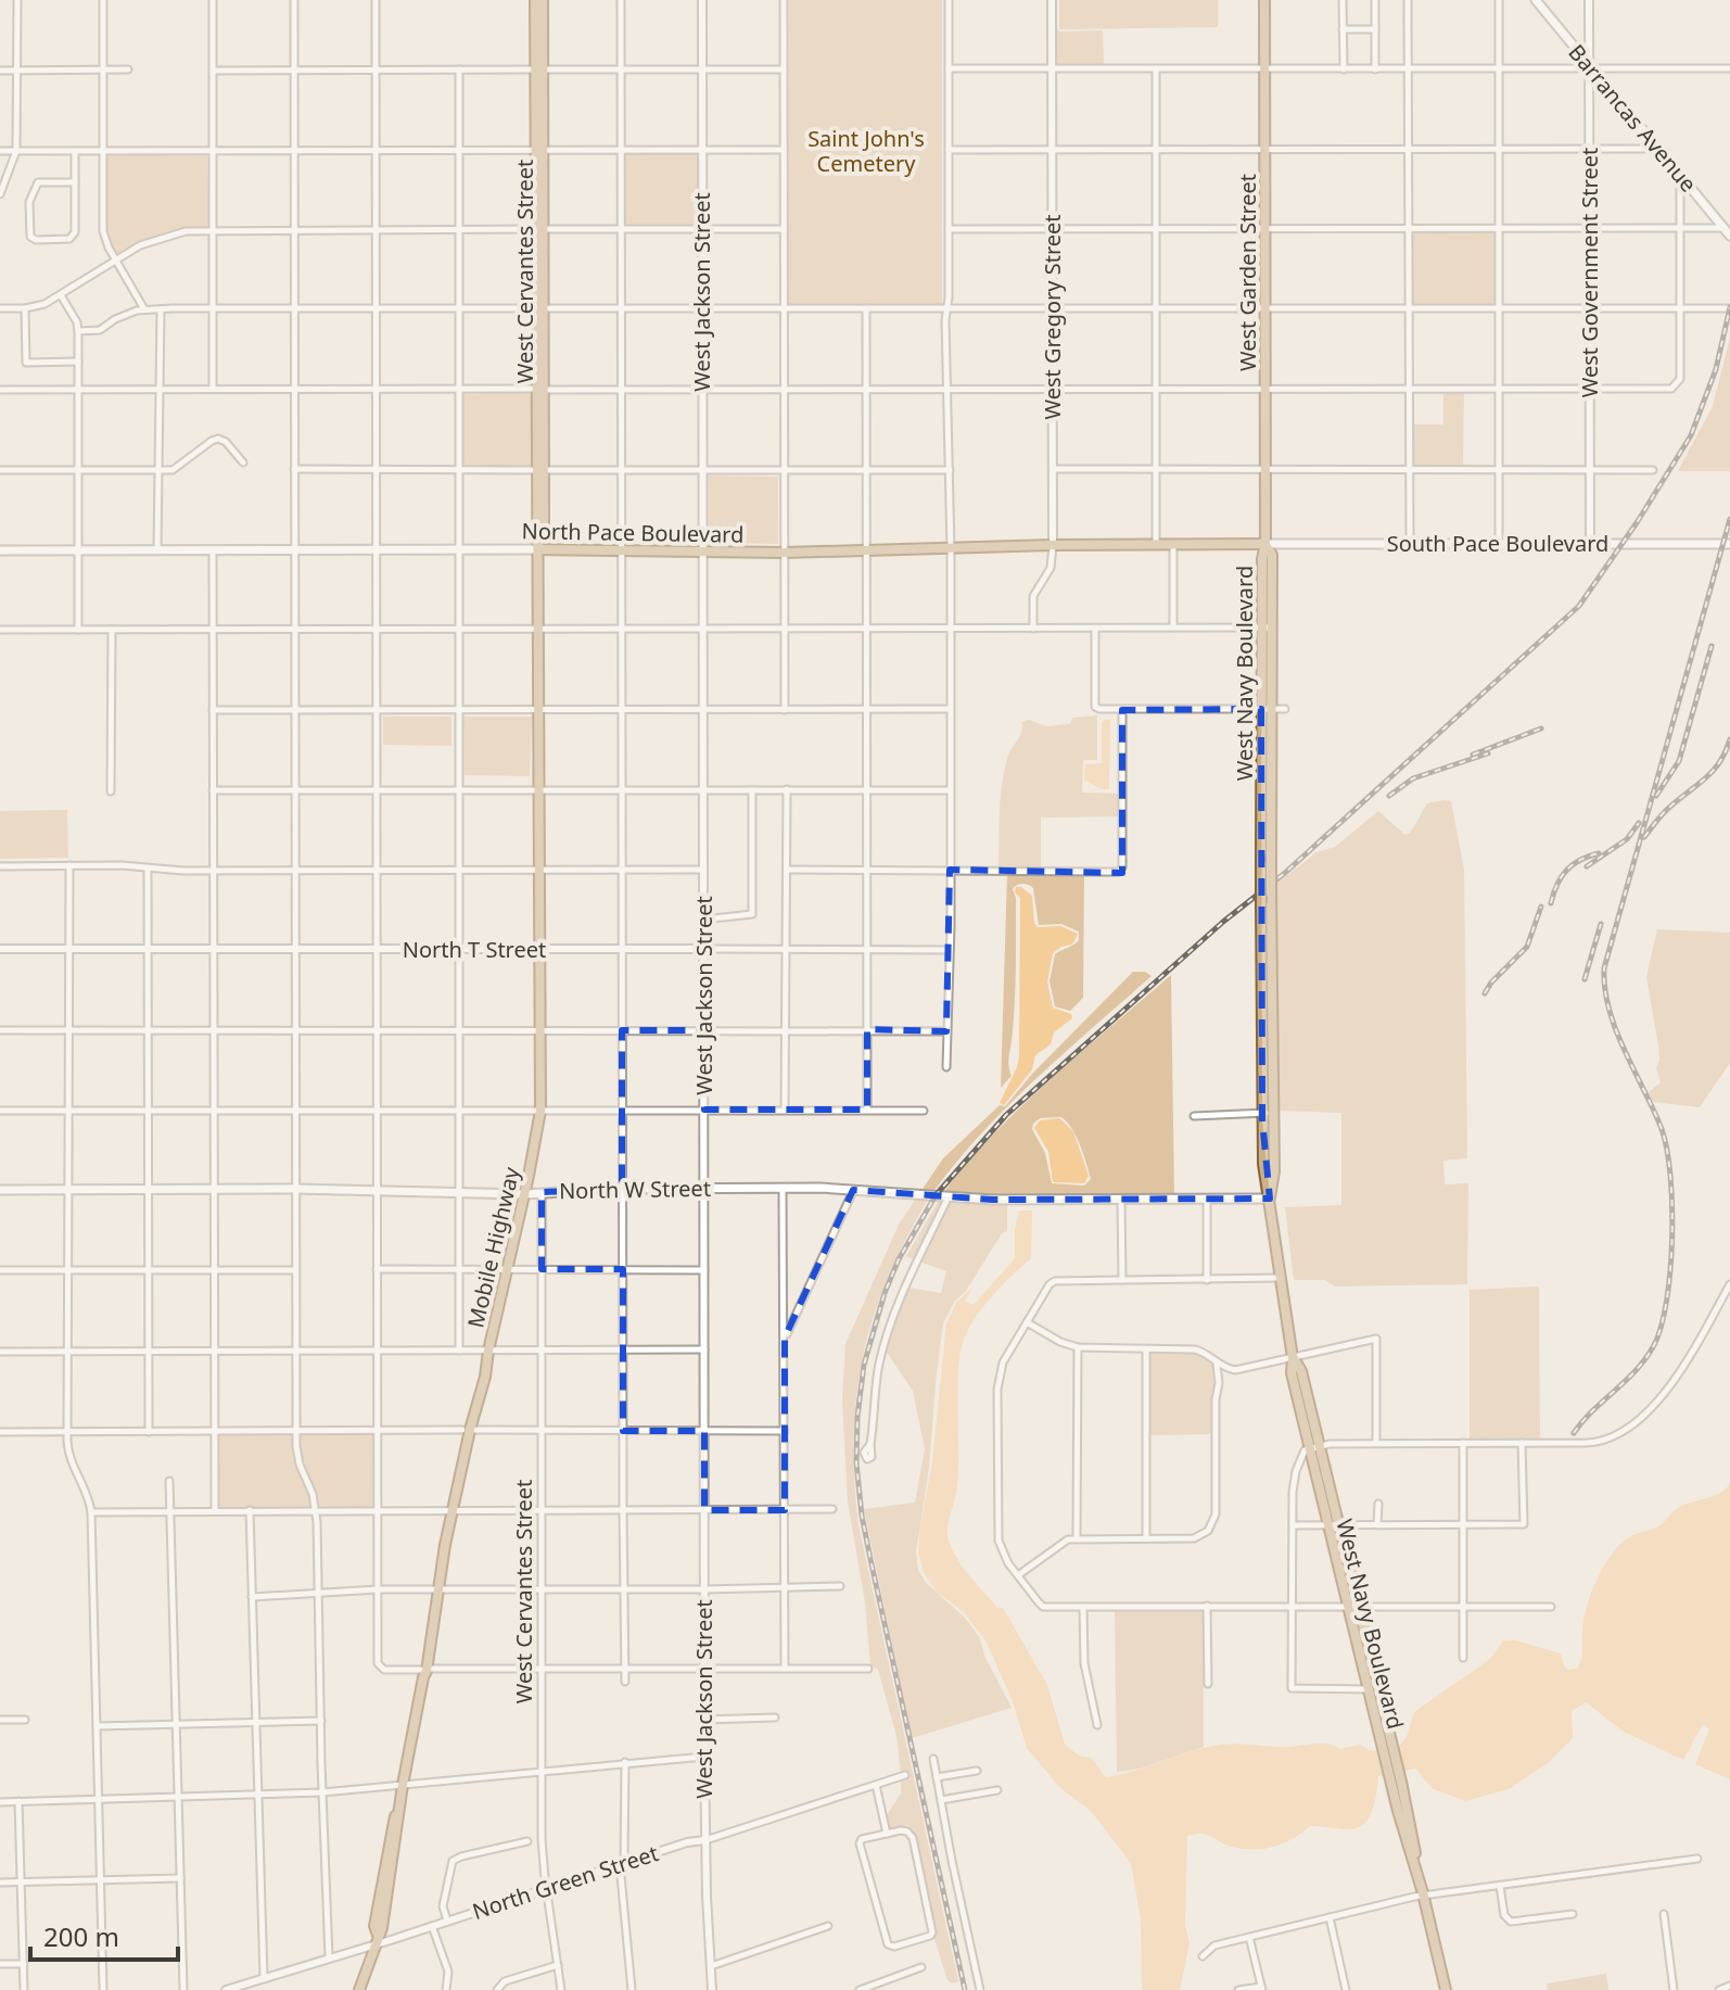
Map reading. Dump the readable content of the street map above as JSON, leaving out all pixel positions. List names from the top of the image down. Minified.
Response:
{"streets":{"main road":["Barrancas Avenue","West Cervantes Street","West Garden Street","North Pace Boulevard","South Pace Boulevard","West Navy Boulevard","North W Street","Mobile Highway"],"street":["West Government Street","West Jackson Street","West Gregory Street","North T Street","North Green Street"]},"crossings":[["Barrancas Avenue","West Government Street"],["West Cervantes Street","North Pace Boulevard"],["West Cervantes Street","North T Street"],["West Cervantes Street","North W Street"],["West Cervantes Street","Mobile Highway"],["West Cervantes Street","North Green Street"],["West Garden Street","North Pace Boulevard"],["West Garden Street","South Pace Boulevard"],["West Garden Street","West Navy Boulevard"],["West Government Street","South Pace Boulevard"],["West Jackson Street","North Pace Boulevard"],["West Jackson Street","North T Street"],["West Jackson Street","North W Street"],["West Jackson Street","North Green Street"],["West Gregory Street","North Pace Boulevard"],["North Pace Boulevard","South Pace Boulevard"],["North Pace Boulevard","West Navy Boulevard"],["South Pace Boulevard","West Navy Boulevard"],["West Navy Boulevard","North W Street"],["North W Street","Mobile Highway"],["Mobile Highway","North Green Street"]],"parks":["Saint John's Cemetery"],"scale_bar":"200 m"}
